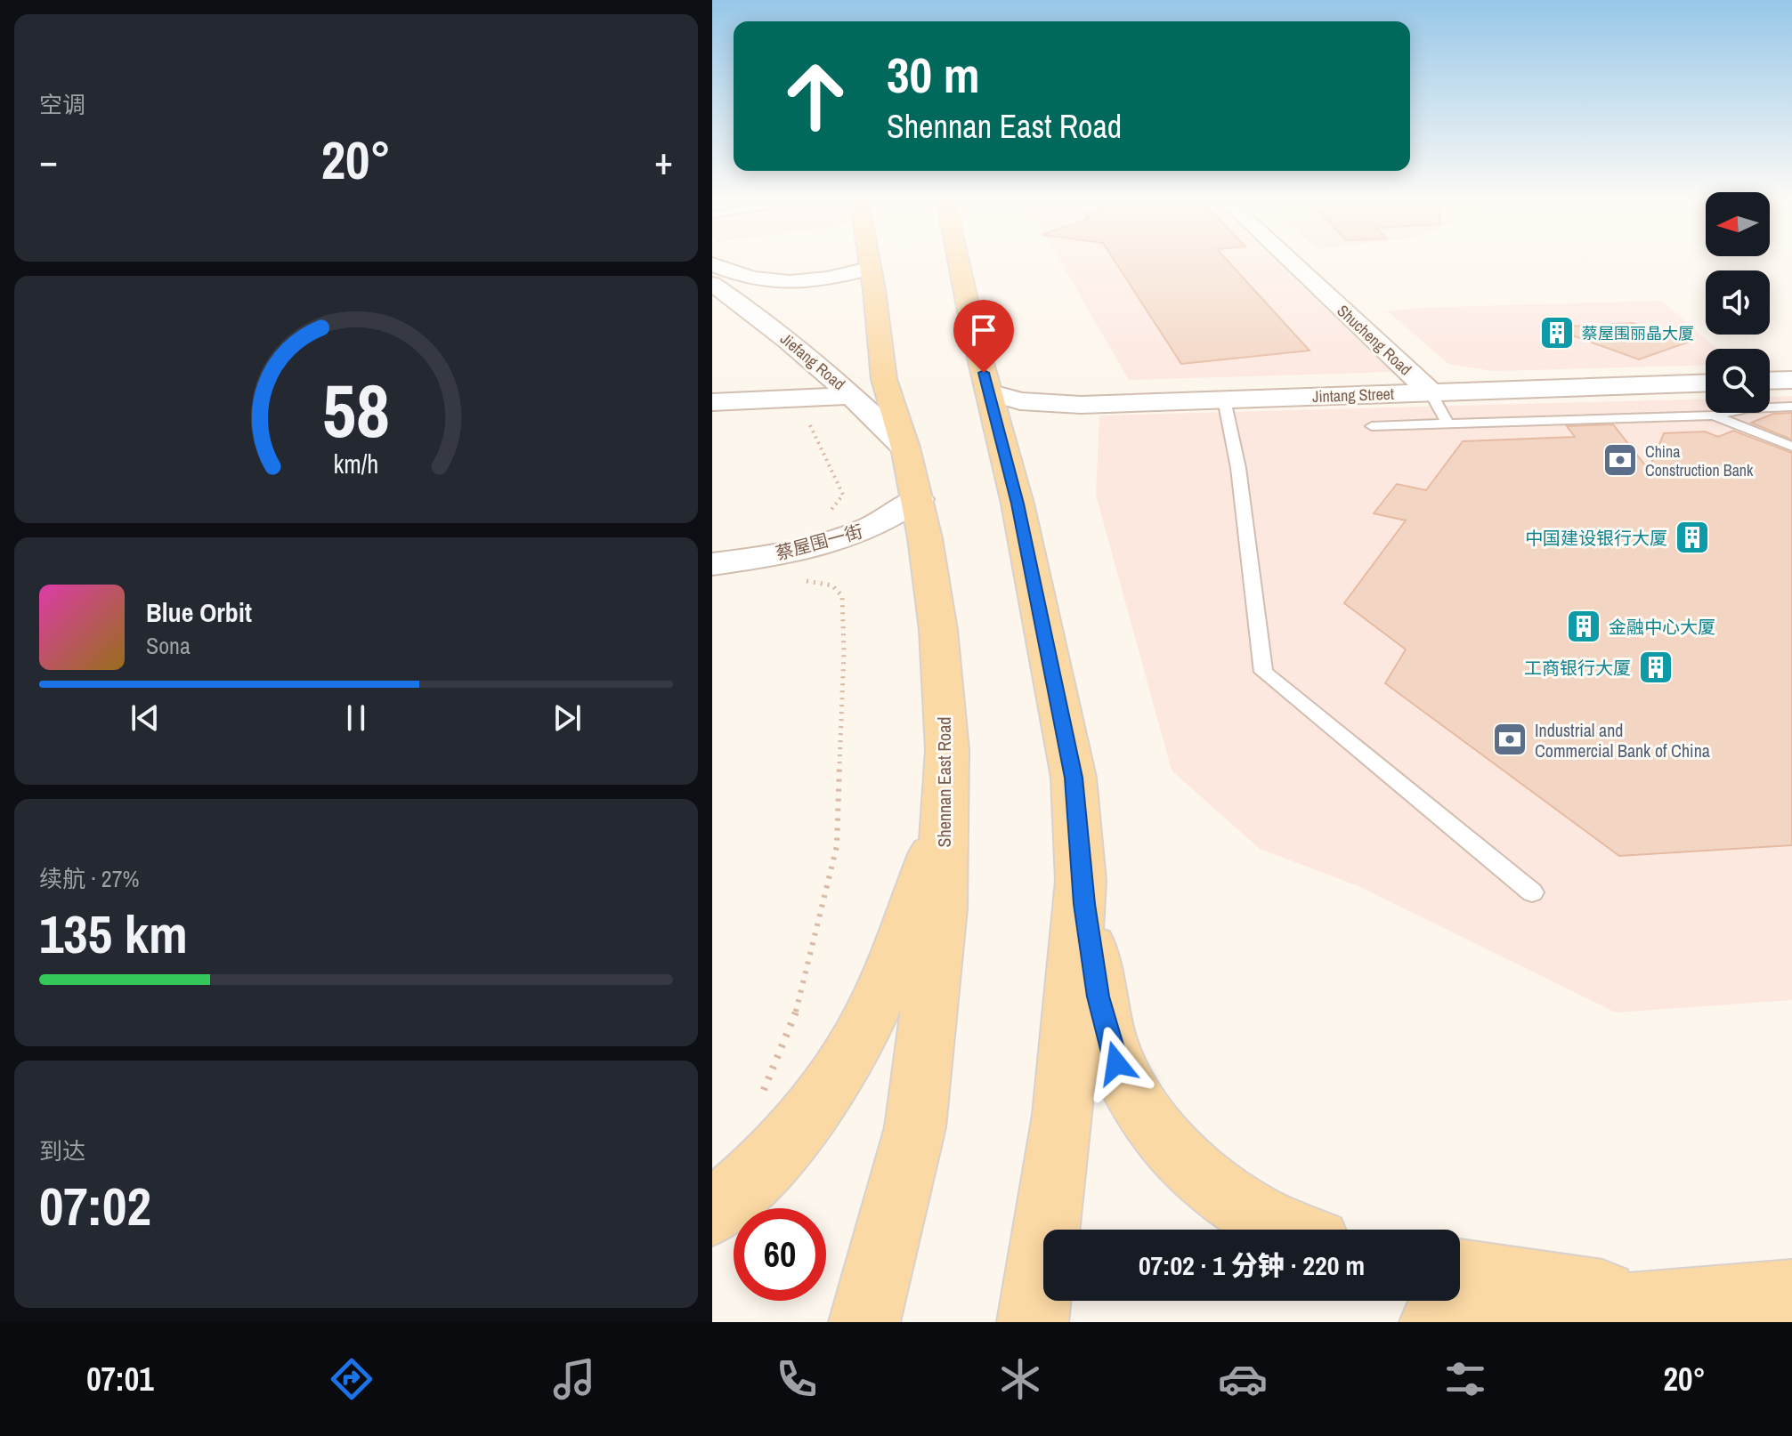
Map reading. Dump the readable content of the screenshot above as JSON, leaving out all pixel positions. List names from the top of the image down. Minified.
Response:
{"streets":{"main road":["Shennan East Road"],"street":["Shucheng Road","Jiefang Road","Jintang Street","蔡屋围一街"]},"crossings":[["Shucheng Road","Jintang Street"],["Jiefang Road","Shennan East Road"],["蔡屋围一街","Shennan East Road"]],"places":{"building":["蔡屋围丽晶大厦","中国建设银行大厦","金融中心大厦","工商银行大厦"],"bank":["China Construction Bank","Industrial and Commercial Bank of China"]},"north":"left","page":{"tile":["空调",["续航 · 27%","135 km"],["到达","07:02"]],"turn":["30 m","Shennan East Road"],"heat":["−","20°","+"],"song":["Blue Orbit","Sona"],"limit":"60","trip":"07:02 · 1 分钟 · 220 m","tabs":["07:01","20°"],"gauge":["58","km/h"]}}
